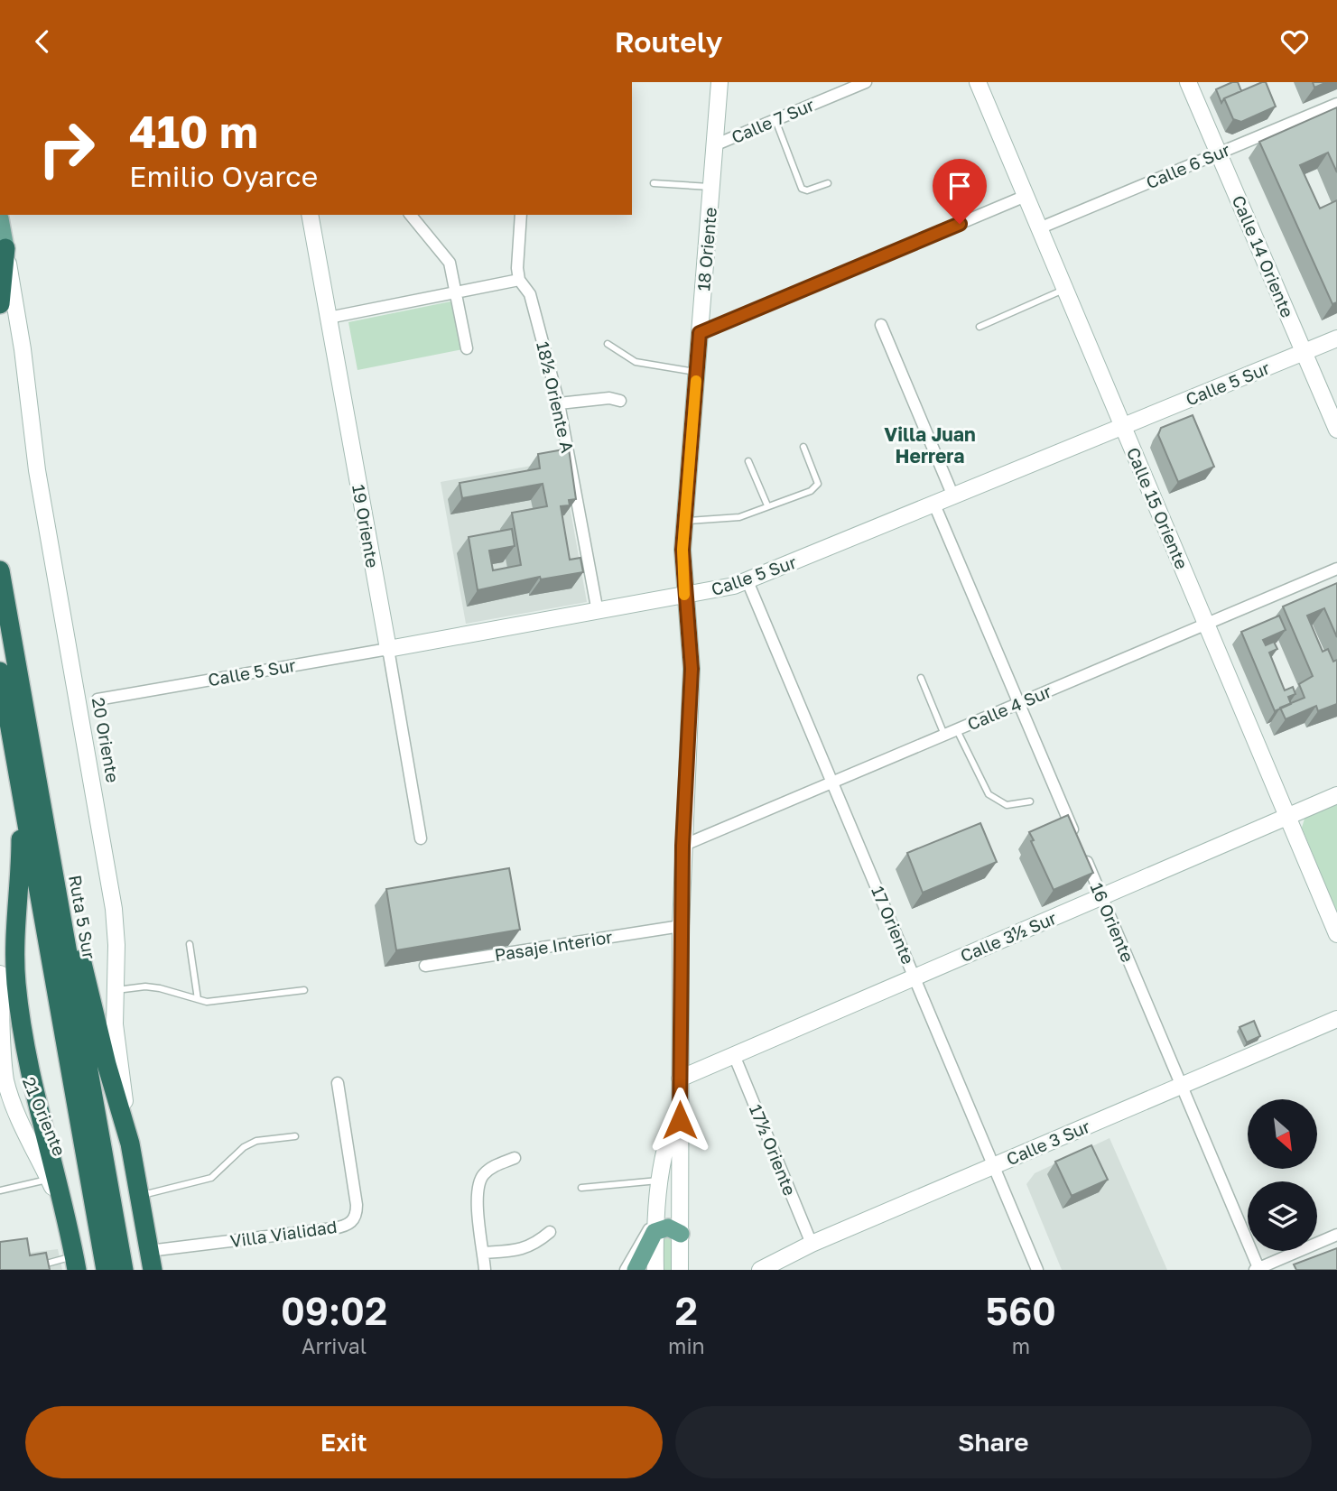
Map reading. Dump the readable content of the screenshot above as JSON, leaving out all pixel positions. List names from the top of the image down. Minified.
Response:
{"streets":{"highway":["20 Oriente","Ruta 5 Sur","21 Oriente"],"street":["Calle 7 Sur","Calle 6 Sur","18 Oriente","Calle 14 Oriente","Calle 5 Sur","18½ Oriente A","Calle 15 Oriente","19 Oriente","Calle 4 Sur","16 Oriente","17 Oriente","Calle 3½ Sur","Pasaje Interior","Calle 3 Sur","17½ Oriente","Villa Vialidad"]},"crossings":[["Calle 7 Sur","18 Oriente"],["Calle 6 Sur","Calle 14 Oriente"],["Calle 6 Sur","Calle 15 Oriente"],["18 Oriente","Calle 5 Sur"],["18 Oriente","Calle 4 Sur"],["18 Oriente","Calle 3½ Sur"],["18 Oriente","Pasaje Interior"],["Calle 14 Oriente","Calle 5 Sur"],["Calle 5 Sur","18½ Oriente A"],["Calle 5 Sur","Calle 15 Oriente"],["Calle 5 Sur","19 Oriente"],["Calle 5 Sur","16 Oriente"],["Calle 5 Sur","17 Oriente"],["Calle 15 Oriente","Calle 4 Sur"],["Calle 15 Oriente","Calle 3½ Sur"],["Calle 4 Sur","16 Oriente"],["Calle 4 Sur","17 Oriente"],["20 Oriente","Villa Vialidad"],["16 Oriente","Calle 3½ Sur"],["16 Oriente","Calle 3 Sur"],["17 Oriente","Calle 3½ Sur"],["17 Oriente","Calle 3 Sur"],["Calle 3½ Sur","17½ Oriente"],["Calle 3 Sur","17½ Oriente"]],"districts":["Villa Juan Herrera"],"north":"bottom right","page":{"header":"Routely","turn":["410 m","Emilio Oyarce"],"eta":["09:02","Arrival","2","min","560","m"],"buttons":["Exit","Share"]}}
